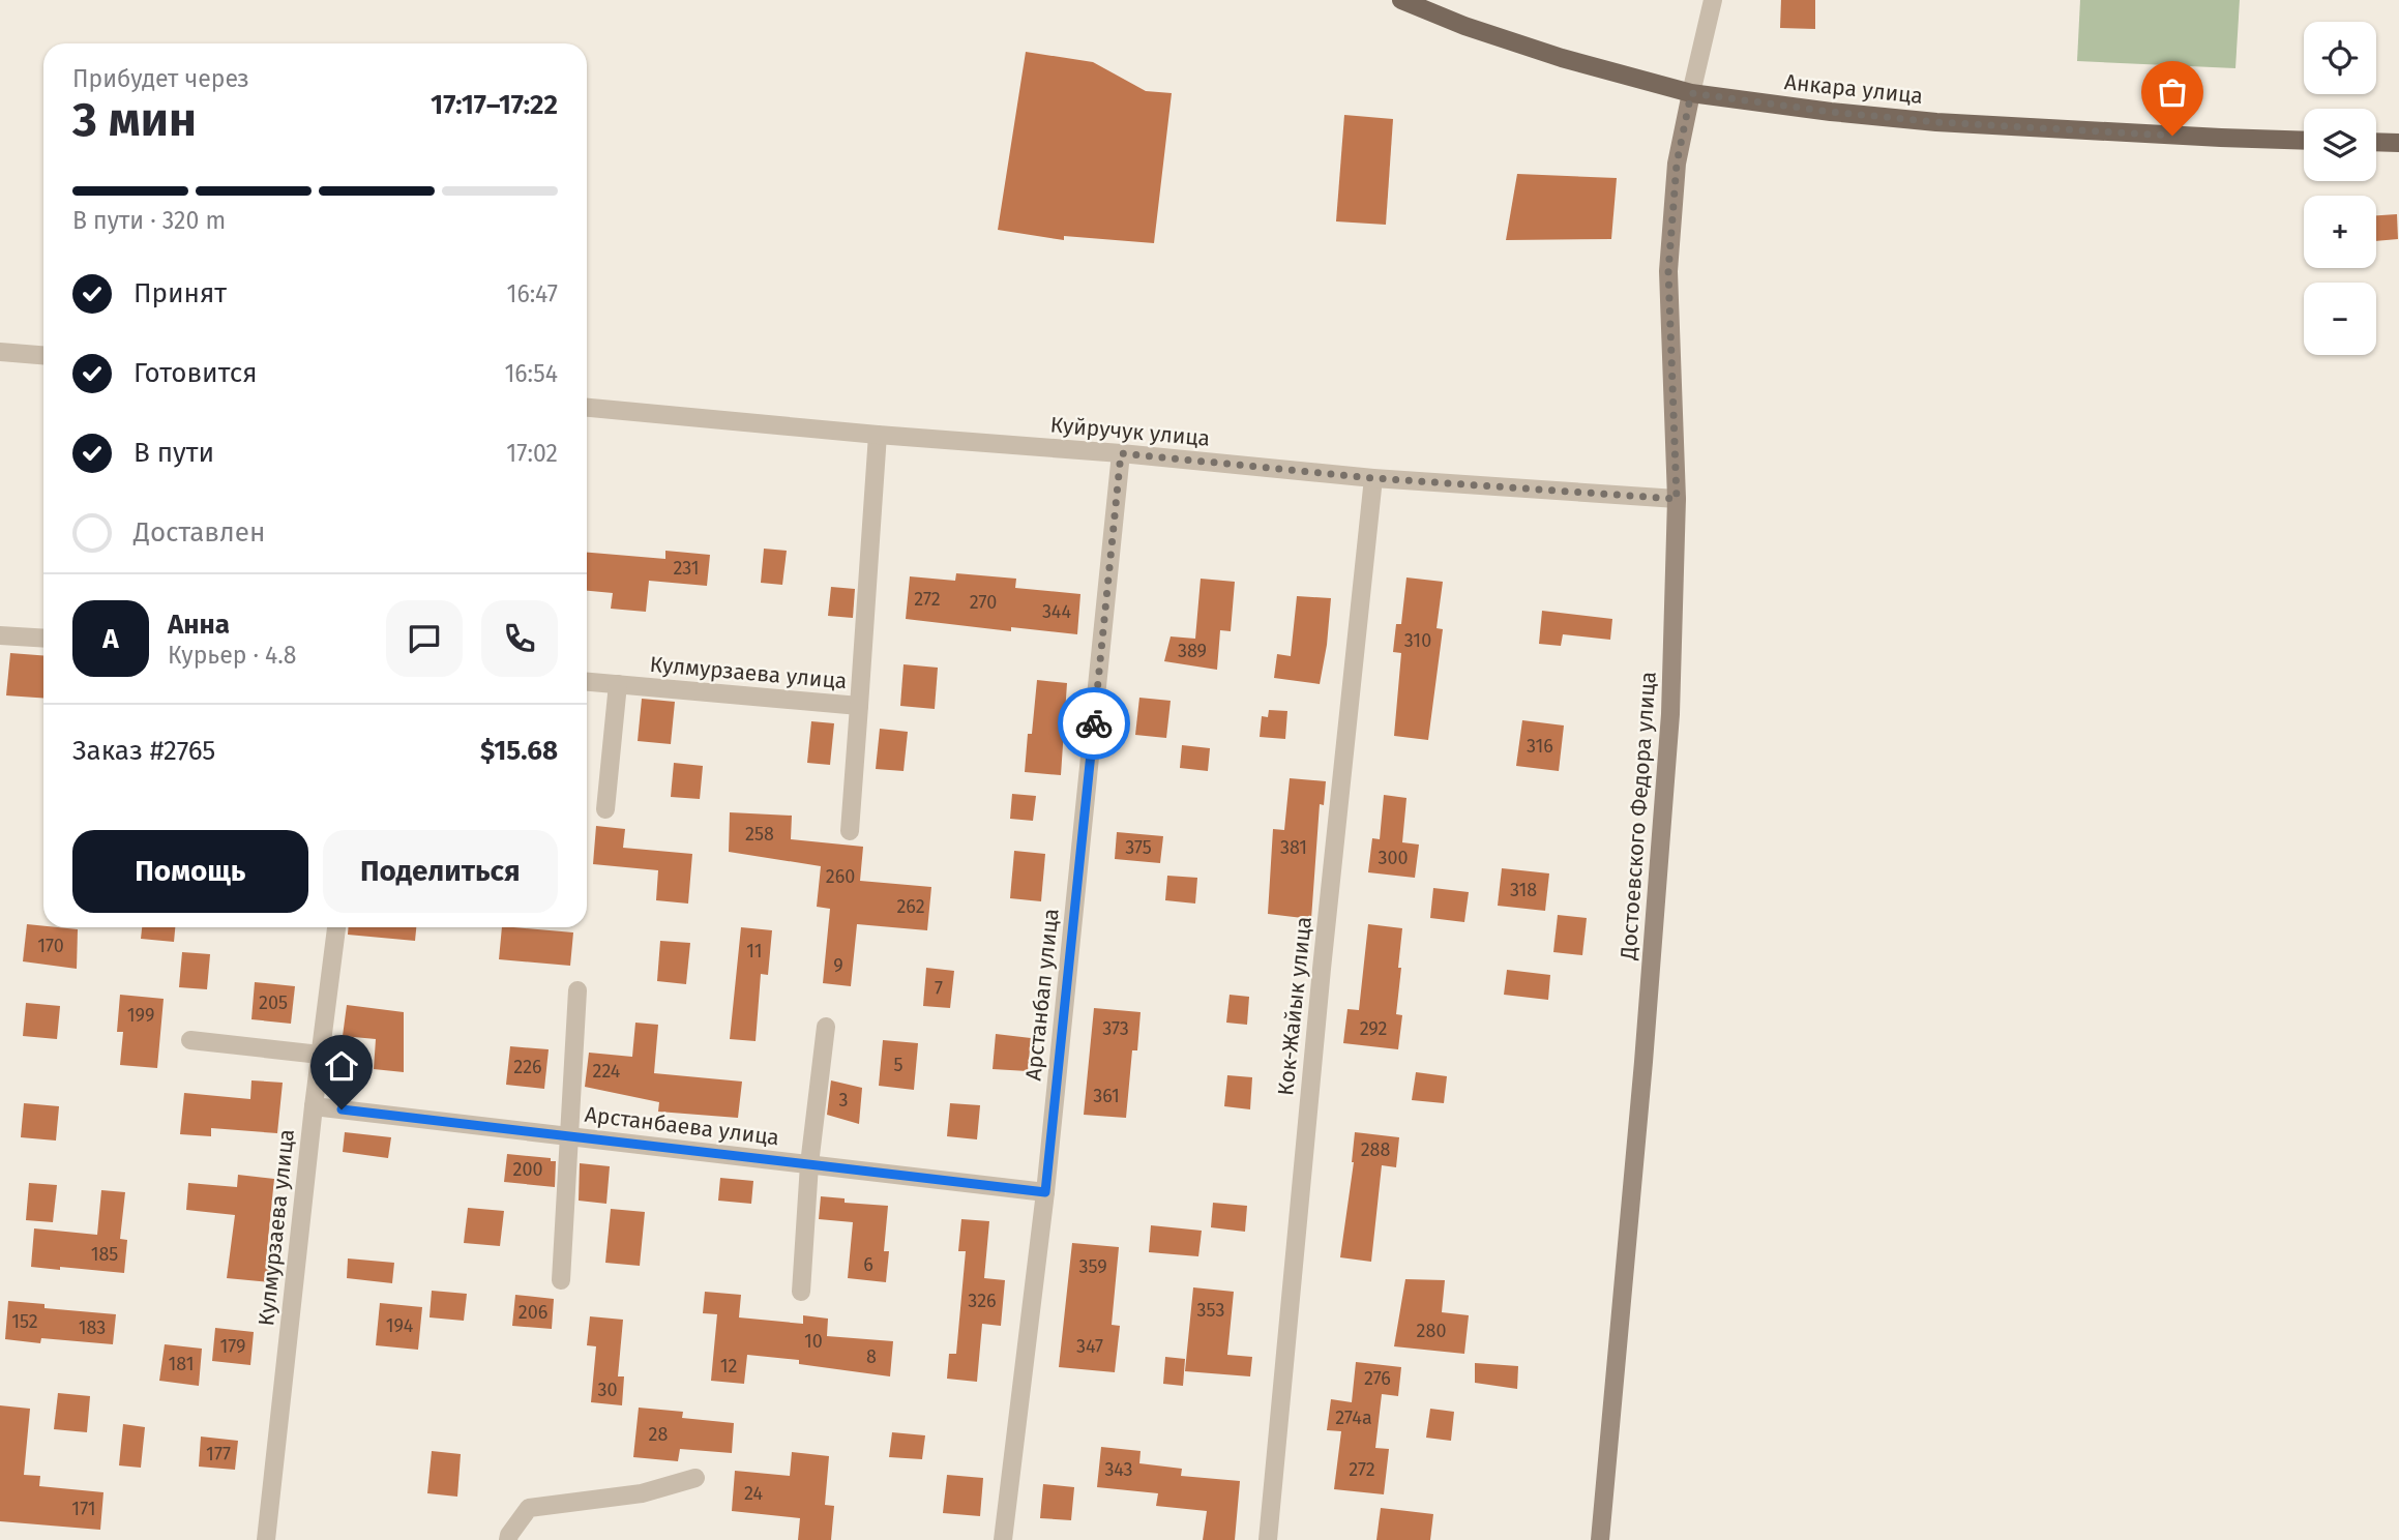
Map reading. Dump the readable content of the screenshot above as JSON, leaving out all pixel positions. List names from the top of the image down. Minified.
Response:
{"streets":{"main road":["Анкара улица","Достоевского Федора улица"],"street":["Куйручук улица","Кулмурзаева улица","Арстанбап улица","Кок-Жайык улица","Арстанбаева улица"]},"crossings":[["Анкара улица","Достоевского Федора улица"],["Куйручук улица","Кулмурзаева улица"],["Куйручук улица","Достоевского Федора улица"],["Куйручук улица","Арстанбап улица"],["Куйручук улица","Кок-Жайык улица"],["Кулмурзаева улица","Арстанбаева улица"],["Арстанбап улица","Арстанбаева улица"]],"house_numbers":["231","272","270","344","310","389","316","258","375","381","300","260","318","262","170","11","9","7","205","199","373","292","5","226","224","361","3","288","200","185","6","359","326","353","206","152","194","183","280","10","179","347","8","181","12","276","30","274а","28","177","343","272","24","171"],"page":{"map_buttons":["+","−"],"heading":["3 мин","Прибудет через","17:17–17:22"],"panel":["Анна","Курьер · 4.8","Заказ #2765","$15.68"],"bar":"В пути · 320 m","list":[["Принят","16:47"],["Готовится","16:54"],["В пути","17:02"],"Доставлен"],"round":"А","buttons":["Помощь","Поделиться"]}}
